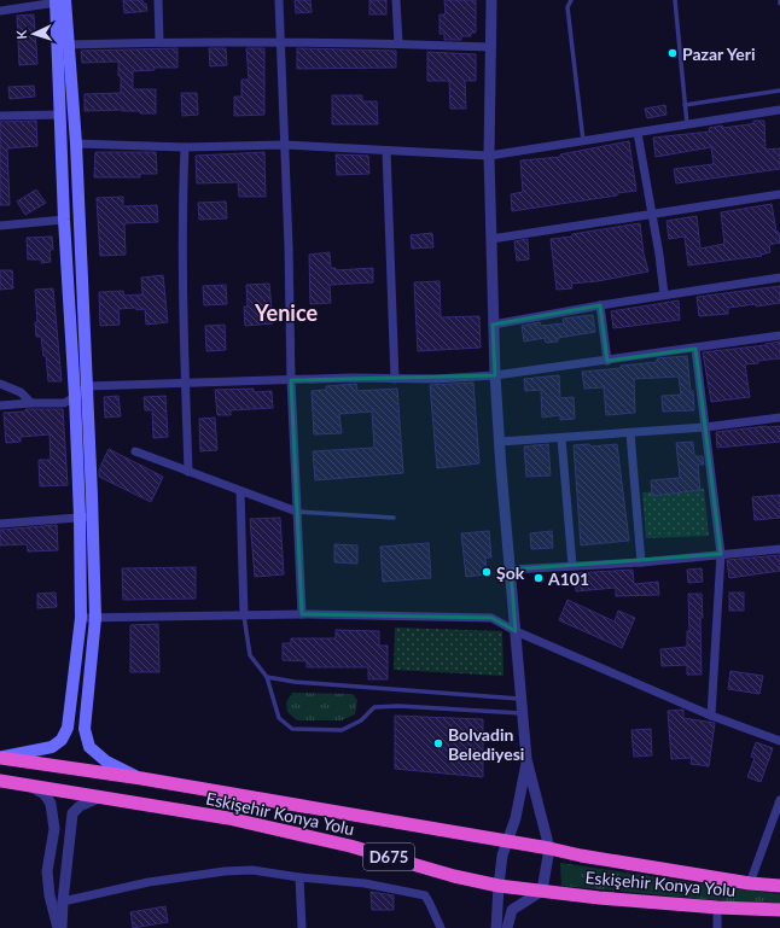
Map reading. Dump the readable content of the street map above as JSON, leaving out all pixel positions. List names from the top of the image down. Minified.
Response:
{"streets":{"highway":["Eskişehir Konya Yolu","D675"]},"districts":["Yenice"],"places":["Pazar Yeri","Şok","A101","Bolvadin Belediyesi"],"north":"left"}
